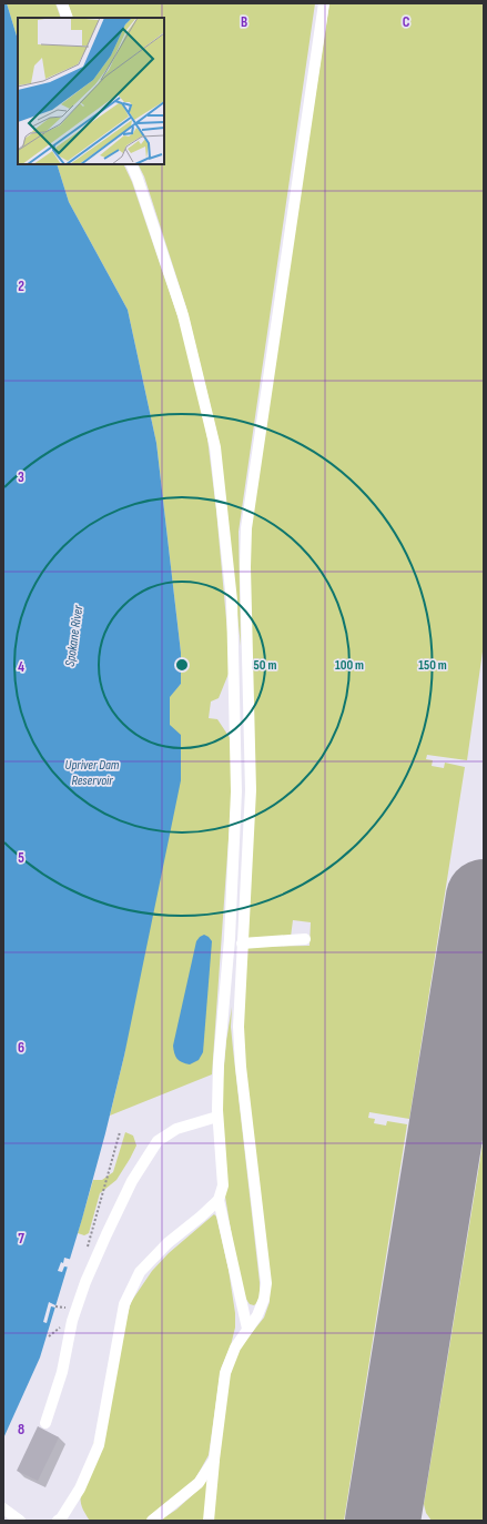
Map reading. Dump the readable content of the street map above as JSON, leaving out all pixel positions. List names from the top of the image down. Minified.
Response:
{"water":["Spokane River","Upriver Dam Reservoir"],"grid":{"columns":["B","C"],"rows":["2","3","4","5","6","7","8"]},"rings":["50 m","100 m","150 m"]}
